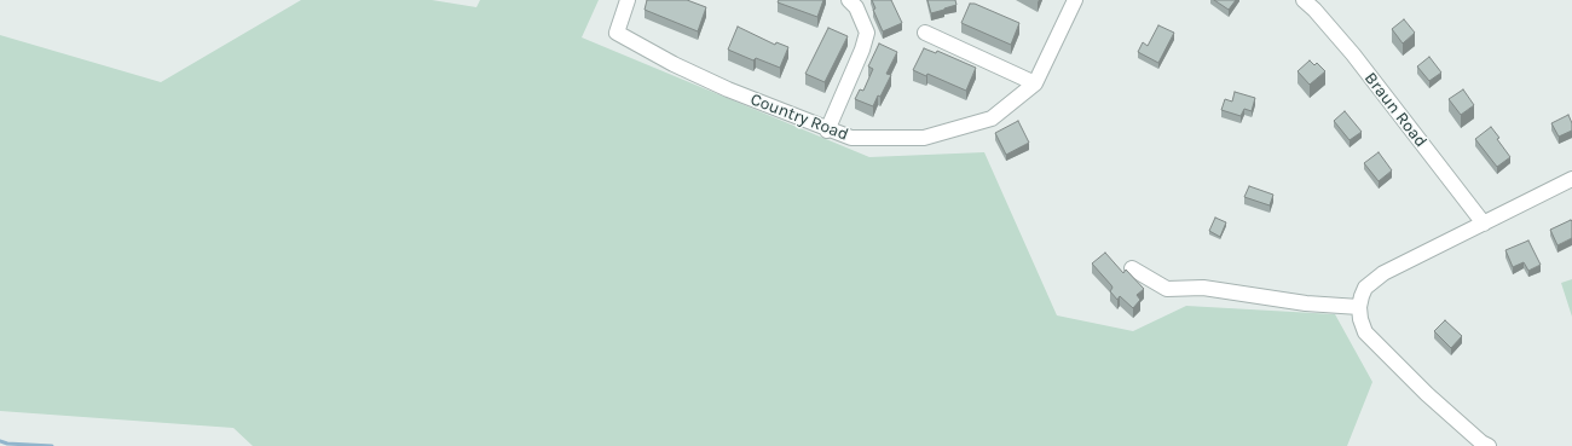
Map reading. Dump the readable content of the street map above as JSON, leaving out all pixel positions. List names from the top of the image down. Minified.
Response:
{"streets":{"street":["Braun Road","Country Road"]}}
